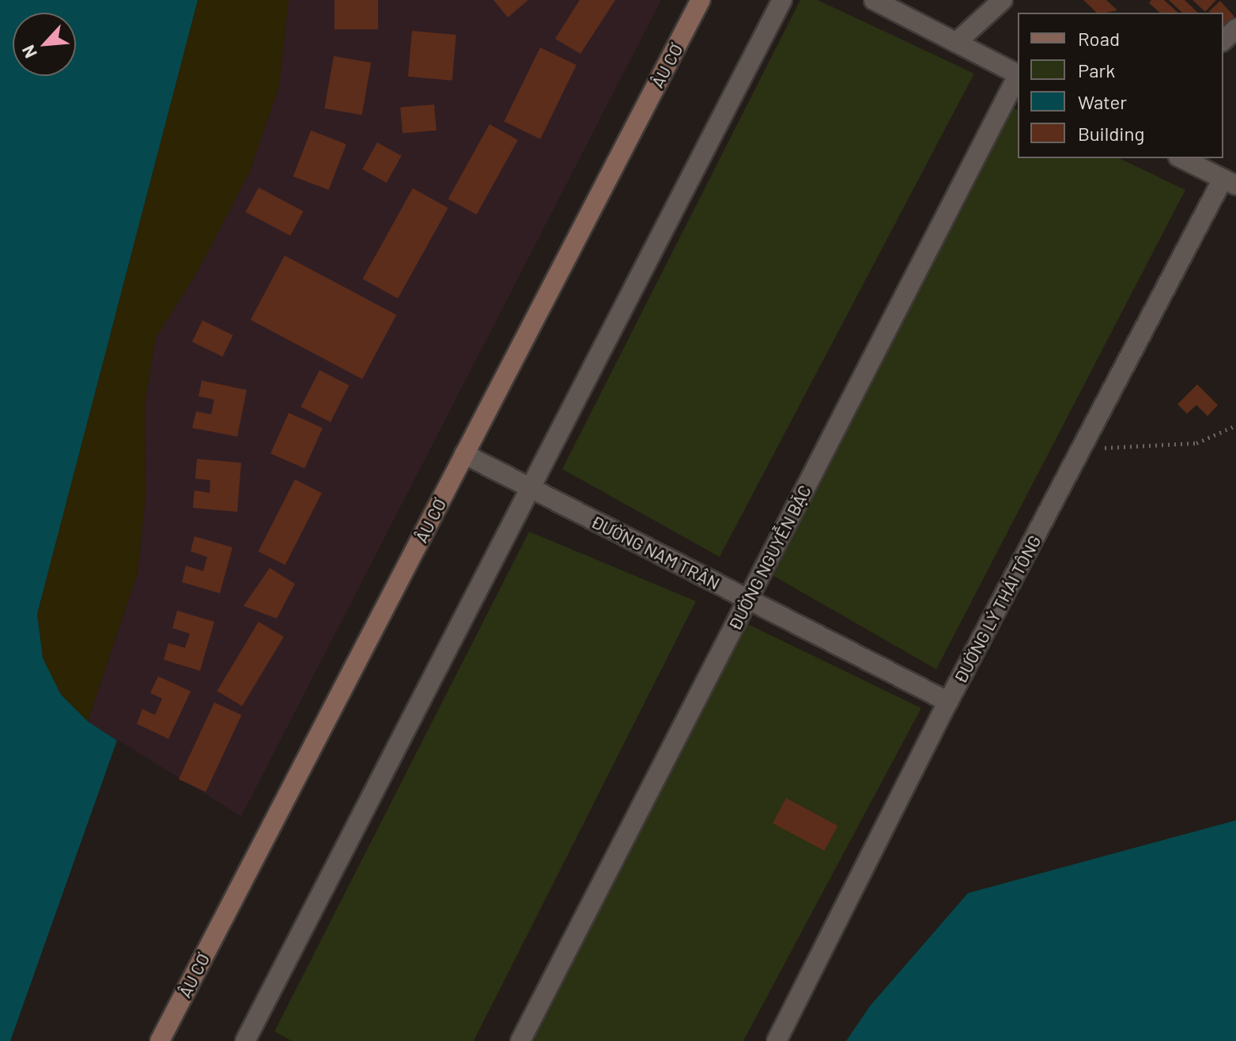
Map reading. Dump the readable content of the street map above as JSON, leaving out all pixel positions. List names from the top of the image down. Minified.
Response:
{"streets":{"main road":["ÂU CƠ"],"street":["ĐƯỜNG NAM TRÂN","ĐƯỜNG NGUYỄN BẶC","ĐƯỜNG LÝ THÁI TÔNG"]},"crossings":[["ÂU CƠ","ĐƯỜNG NAM TRÂN"],["ĐƯỜNG NAM TRÂN","ĐƯỜNG NGUYỄN BẶC"],["ĐƯỜNG NAM TRÂN","ĐƯỜNG LÝ THÁI TÔNG"]],"legend":["Road","Park","Water","Building"],"north":"bottom left"}
